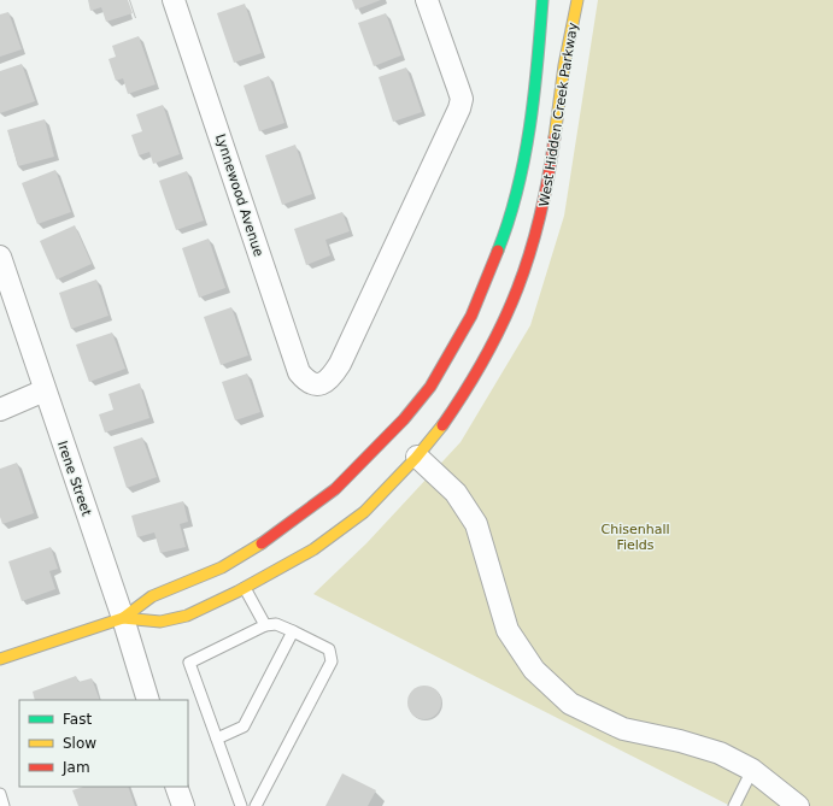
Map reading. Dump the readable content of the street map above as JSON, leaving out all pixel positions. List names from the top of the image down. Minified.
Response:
{"streets":{"main road":["West Hidden Creek Parkway"],"street":["Lynnewood Avenue","Irene Street"]},"crossings":[["West Hidden Creek Parkway","Irene Street"]],"parks":["Chisenhall Fields"],"legend":["Fast","Slow","Jam"]}
